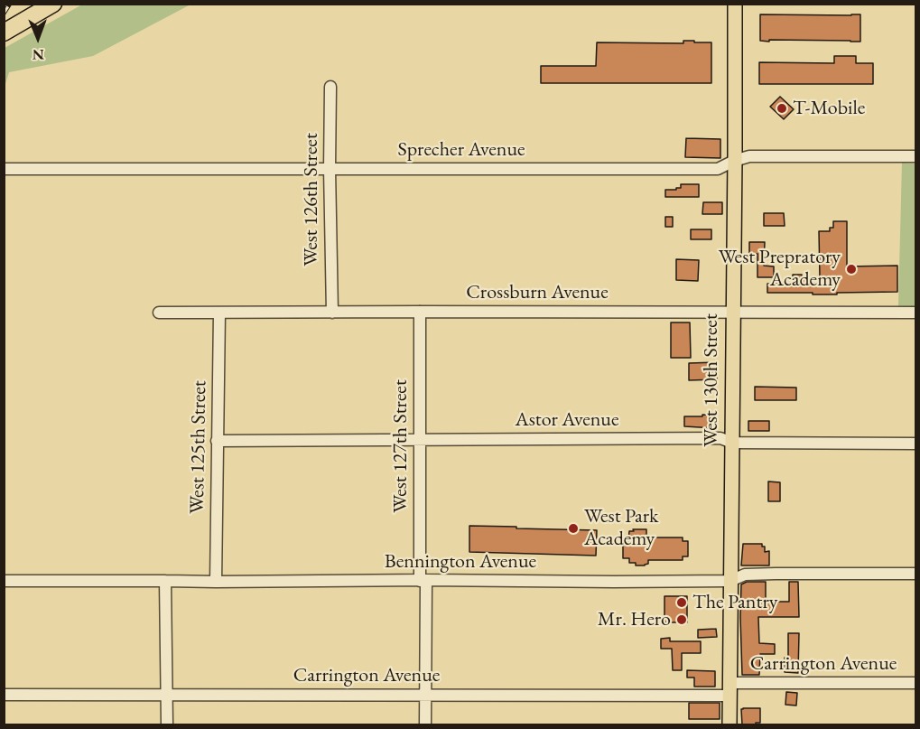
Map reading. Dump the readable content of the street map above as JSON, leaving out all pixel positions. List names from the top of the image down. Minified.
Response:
{"streets":{"main road":["West 130th Street"],"street":["Sprecher Avenue","West 126th Street","Crossburn Avenue","Astor Avenue","West 127th Street","West 125th Street","Bennington Avenue","Carrington Avenue"]},"crossings":[["Sprecher Avenue","West 126th Street"],["Sprecher Avenue","West 130th Street"],["West 126th Street","Crossburn Avenue"],["Crossburn Avenue","West 130th Street"],["Crossburn Avenue","West 127th Street"],["Crossburn Avenue","West 125th Street"],["West 130th Street","Astor Avenue"],["West 130th Street","Bennington Avenue"],["West 130th Street","Carrington Avenue"],["Astor Avenue","West 127th Street"],["Astor Avenue","West 125th Street"],["West 127th Street","Bennington Avenue"],["West 127th Street","Carrington Avenue"],["West 125th Street","Bennington Avenue"]],"places":["T-Mobile","West Prepratory Academy","West Park Academy","The Pantry","Mr. Hero"],"north":"bottom"}
